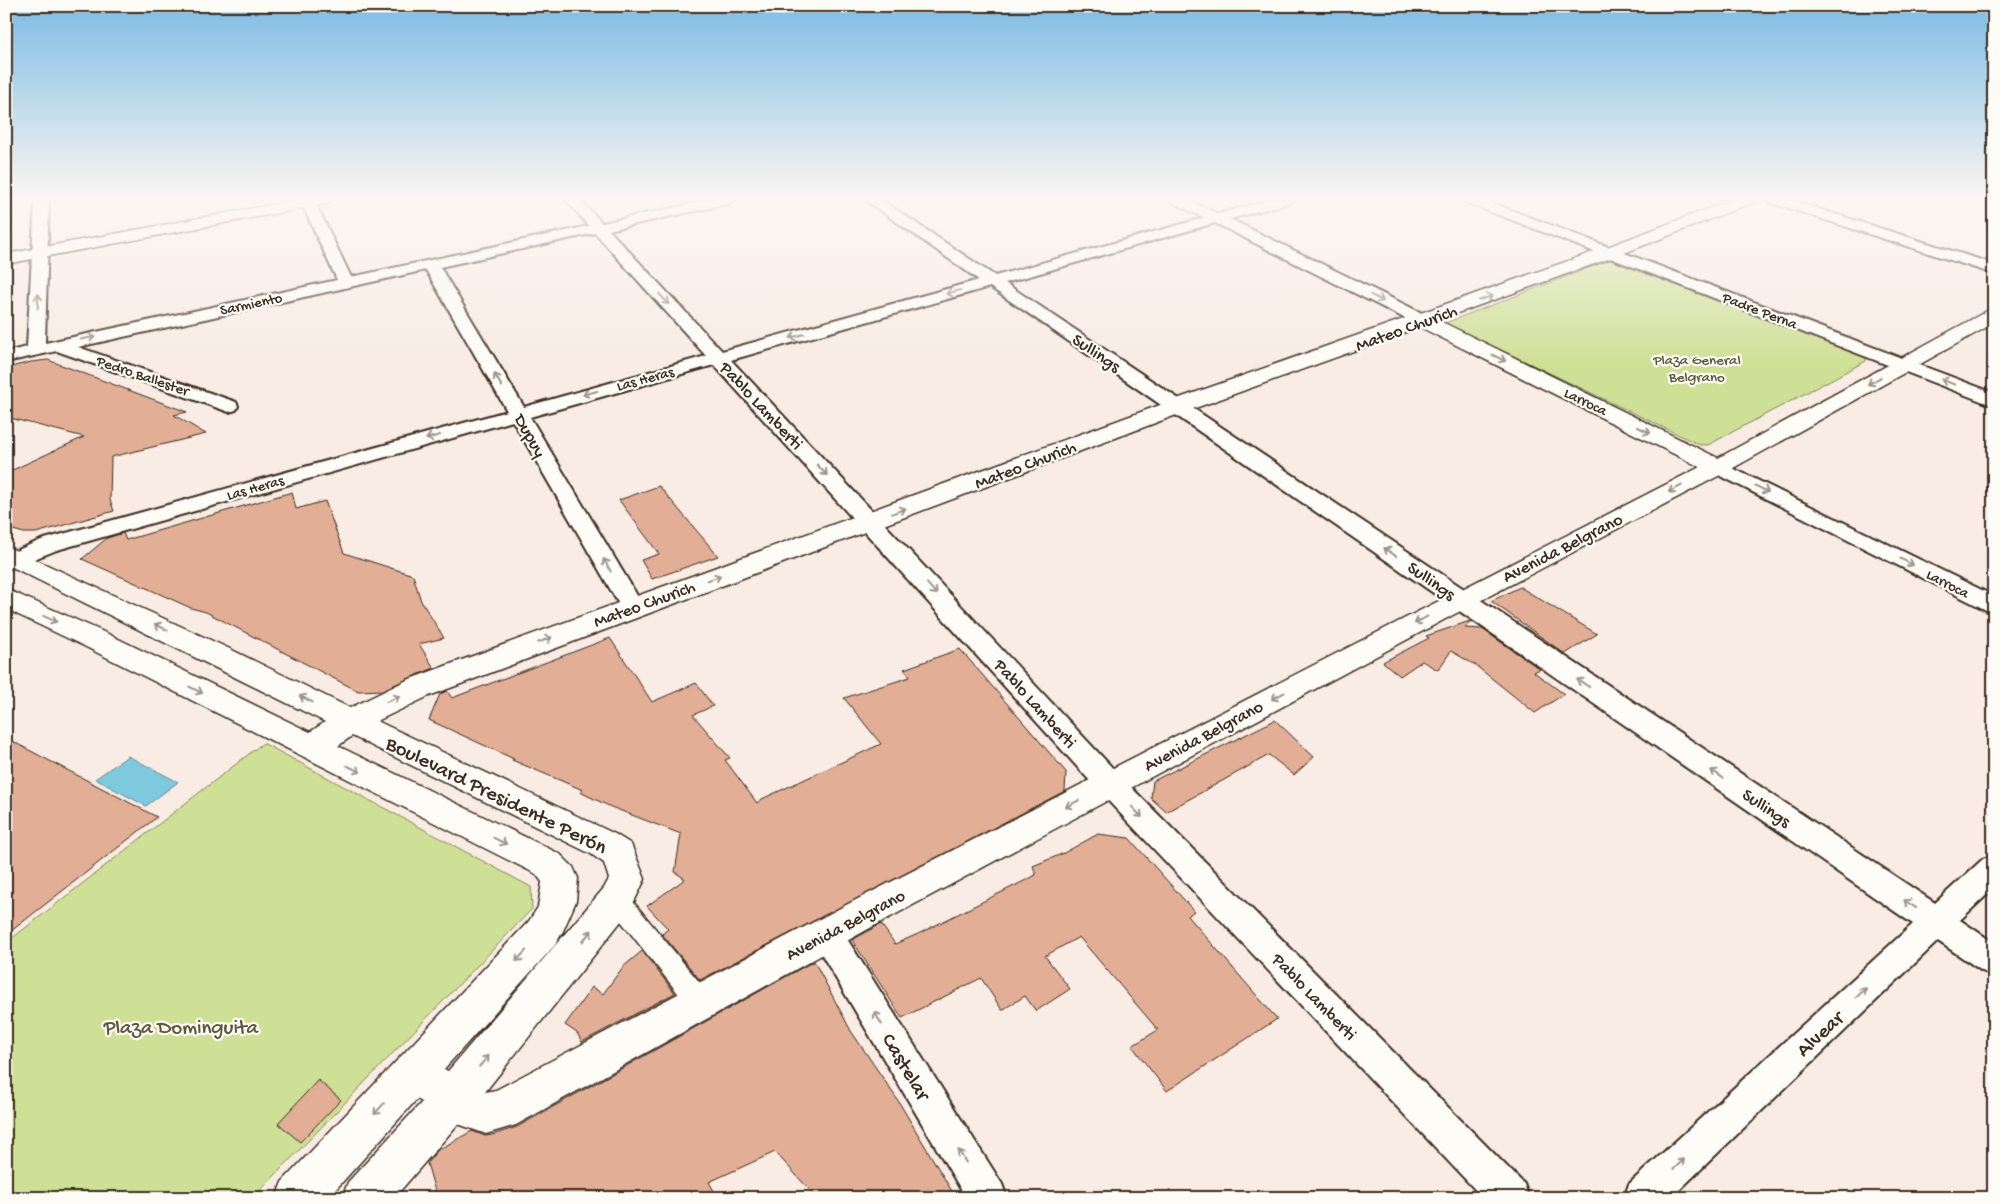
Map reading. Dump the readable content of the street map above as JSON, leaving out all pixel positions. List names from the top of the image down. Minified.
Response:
{"streets":{"street":["Sarmiento","Padre Perna","Mateo Churich","Sullings","Pedro Ballester","Las Heras","Larroca","Pablo Lamberti","Dupuy","Avenida Belgrano","Boulevard Presidente Perón","Alvear","Castelar"]},"crossings":[["Sarmiento","Pedro Ballester"],["Sarmiento","Dupuy"],["Padre Perna","Avenida Belgrano"],["Mateo Churich","Sullings"],["Mateo Churich","Larroca"],["Mateo Churich","Pablo Lamberti"],["Mateo Churich","Dupuy"],["Mateo Churich","Boulevard Presidente Perón"],["Sullings","Las Heras"],["Sullings","Avenida Belgrano"],["Sullings","Alvear"],["Las Heras","Pablo Lamberti"],["Las Heras","Dupuy"],["Las Heras","Boulevard Presidente Perón"],["Larroca","Avenida Belgrano"],["Pablo Lamberti","Avenida Belgrano"],["Avenida Belgrano","Boulevard Presidente Perón"],["Avenida Belgrano","Castelar"]],"one_way":["Sarmiento","Mateo Churich","Sullings","Las Heras","Larroca","Pablo Lamberti","Dupuy","Avenida Belgrano","Alvear","Castelar"],"parks":["Plaza General Belgrano","Plaza Dominguita"]}
